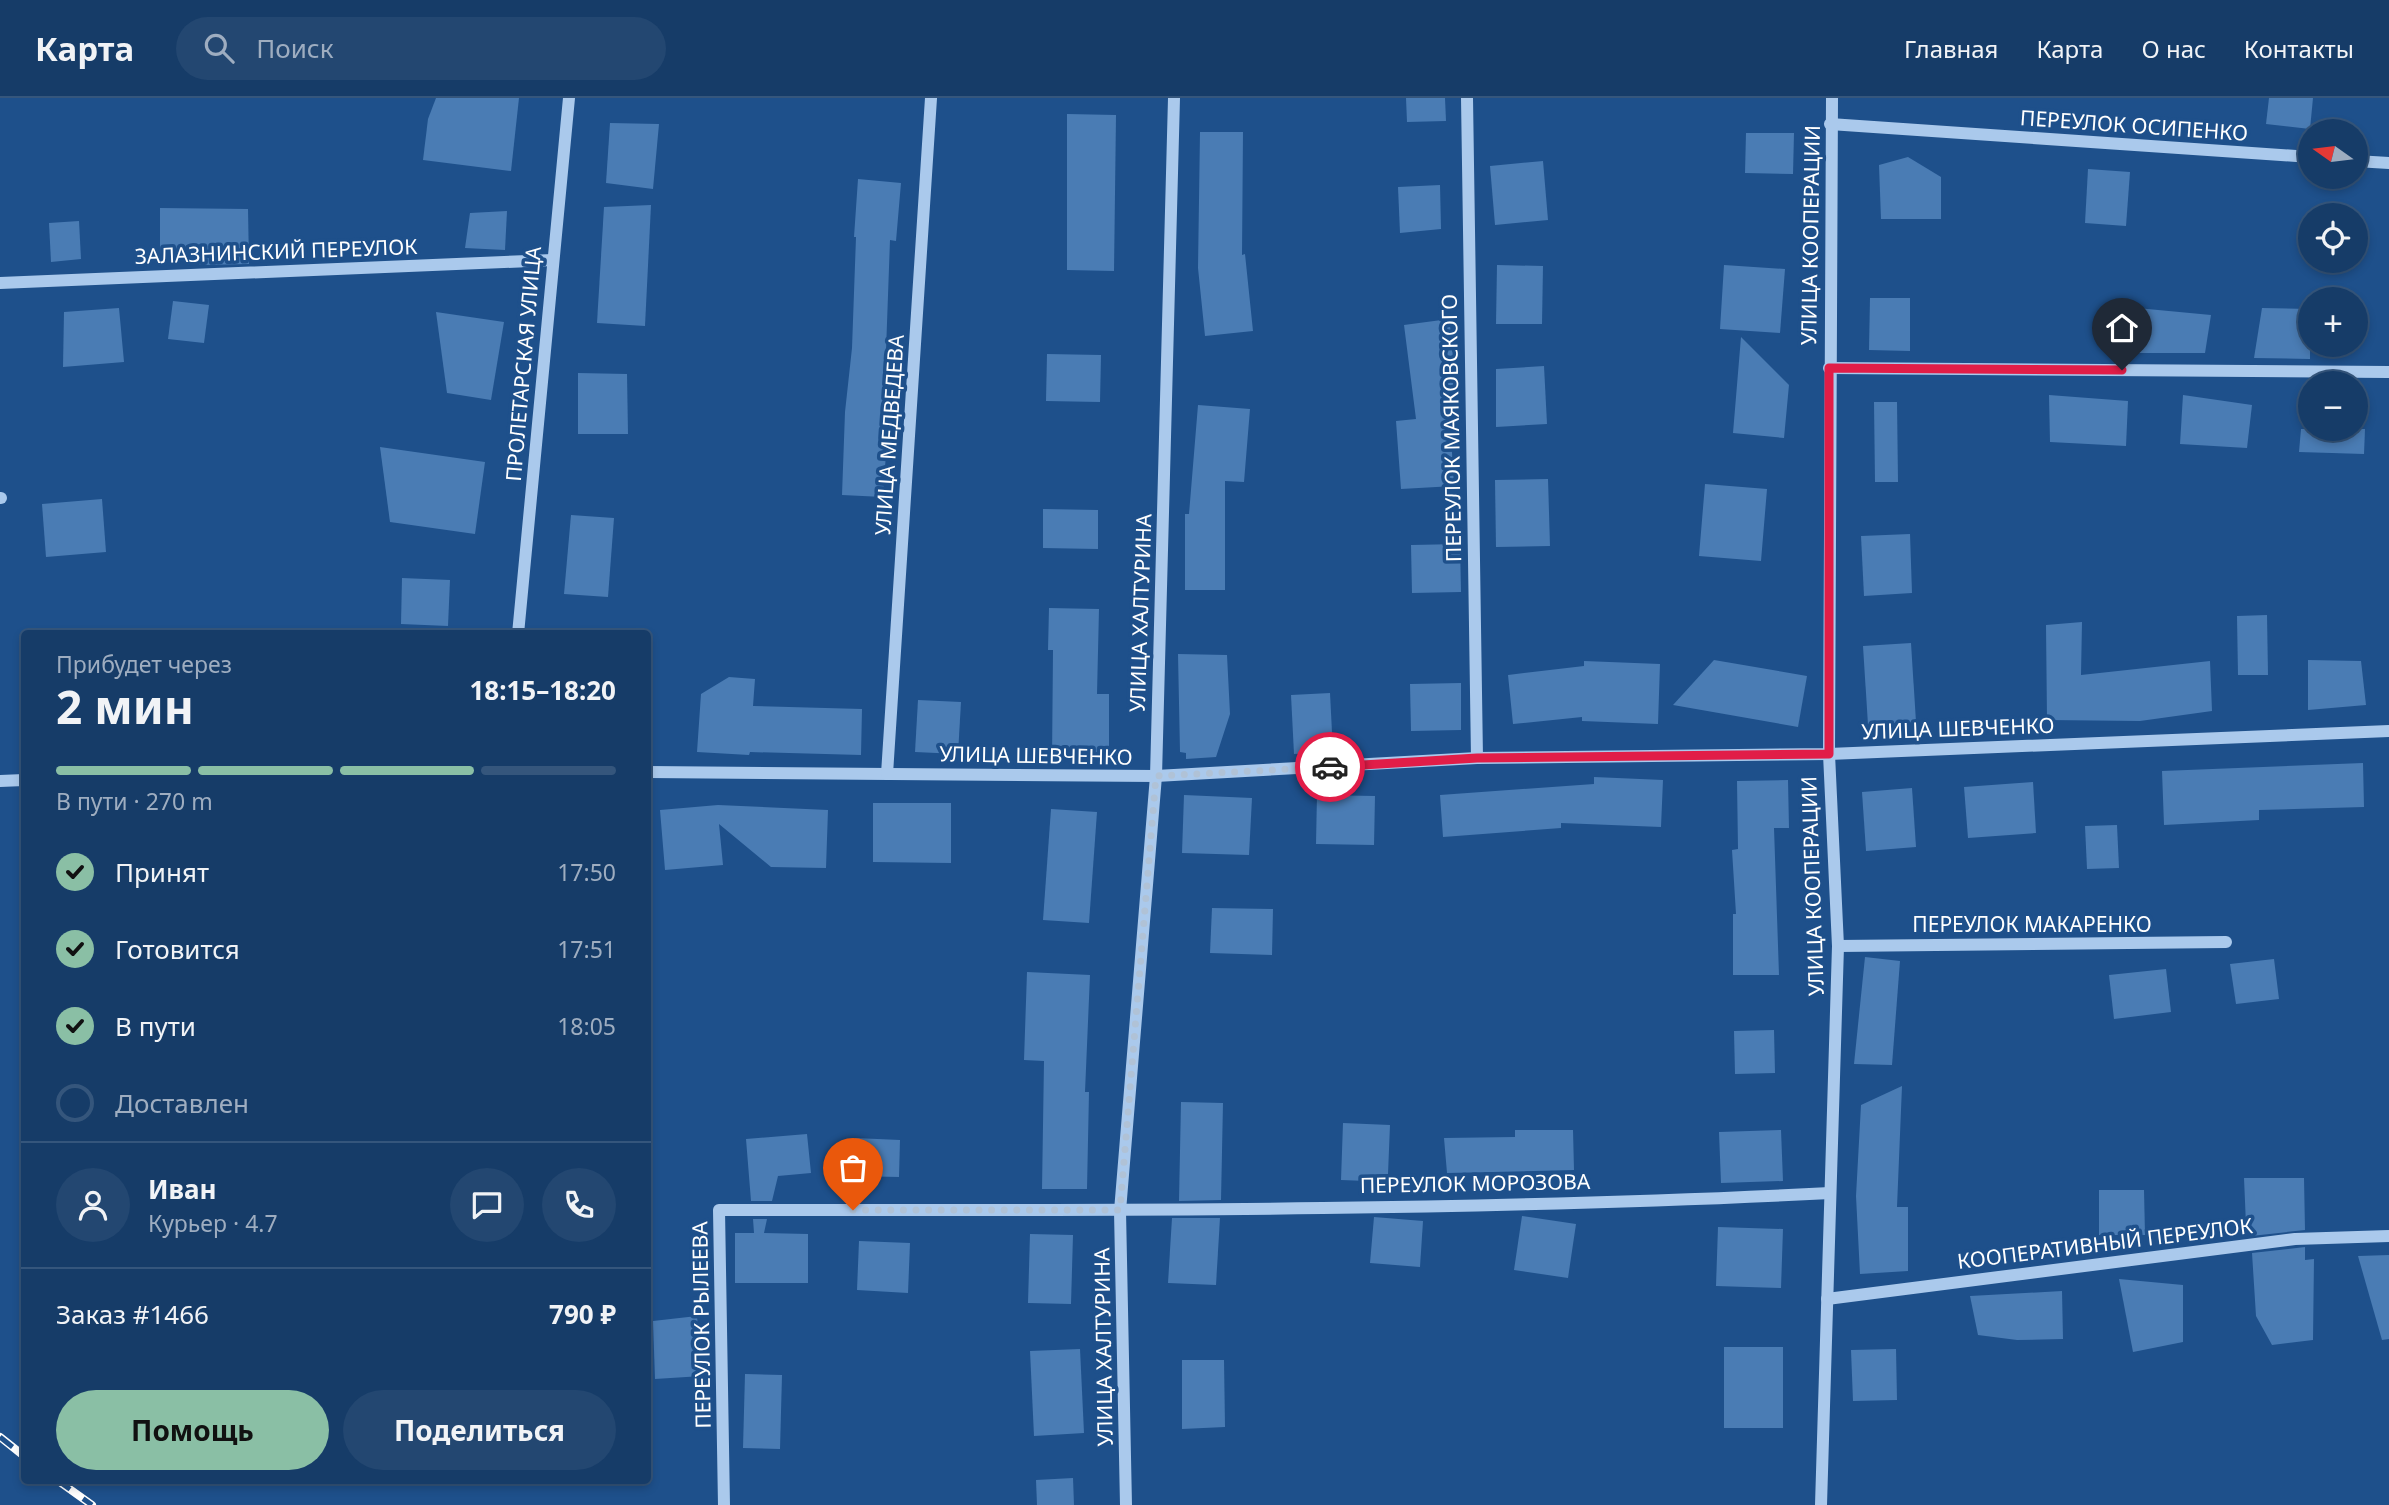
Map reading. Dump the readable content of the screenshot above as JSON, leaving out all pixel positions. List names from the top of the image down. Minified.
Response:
{"streets":{"street":["ПЕРЕУЛОК ОСИПЕНКО","УЛИЦА КООПЕРАЦИИ","ЗАЛАЗНИНСКИЙ ПЕРЕУЛОК","ПРОЛЕТАРСКАЯ УЛИЦА","ПЕРЕУЛОК МАЯКОВСКОГО","УЛИЦА МЕДВЕДЕВА","УЛИЦА ХАЛТУРИНА","УЛИЦА ШЕВЧЕНКО","ПЕРЕУЛОК МАКАРЕНКО","ПЕРЕУЛОК МОРОЗОВА","КООПЕРАТИВНЫЙ ПЕРЕУЛОК","ПЕРЕУЛОК РЫЛЕЕВА"]},"crossings":[["ПЕРЕУЛОК ОСИПЕНКО","УЛИЦА КООПЕРАЦИИ"],["УЛИЦА КООПЕРАЦИИ","УЛИЦА ШЕВЧЕНКО"],["УЛИЦА КООПЕРАЦИИ","ПЕРЕУЛОК МАКАРЕНКО"],["УЛИЦА КООПЕРАЦИИ","ПЕРЕУЛОК МОРОЗОВА"],["УЛИЦА КООПЕРАЦИИ","КООПЕРАТИВНЫЙ ПЕРЕУЛОК"],["ЗАЛАЗНИНСКИЙ ПЕРЕУЛОК","ПРОЛЕТАРСКАЯ УЛИЦА"],["ПЕРЕУЛОК МАЯКОВСКОГО","УЛИЦА ШЕВЧЕНКО"],["УЛИЦА МЕДВЕДЕВА","УЛИЦА ШЕВЧЕНКО"],["УЛИЦА ХАЛТУРИНА","УЛИЦА ШЕВЧЕНКО"],["УЛИЦА ХАЛТУРИНА","ПЕРЕУЛОК МОРОЗОВА"],["УЛИЦА ХАЛТУРИНА","ПЕРЕУЛОК РЫЛЕЕВА"],["ПЕРЕУЛОК МОРОЗОВА","ПЕРЕУЛОК РЫЛЕЕВА"]],"north":"left","page":{"header":"Карта","search":"Поиск","nav":["Главная","Карта","О нас","Контакты"],"map_buttons":["+","−"],"heading":["2 мин","Прибудет через","18:15–18:20"],"panel":["Иван","Курьер · 4.7","Заказ #1466","790 ₽"],"bar":"В пути · 270 m","list":[["Принят","17:50"],["Готовится","17:51"],["В пути","18:05"],"Доставлен"],"buttons":["Помощь","Поделиться"]}}
